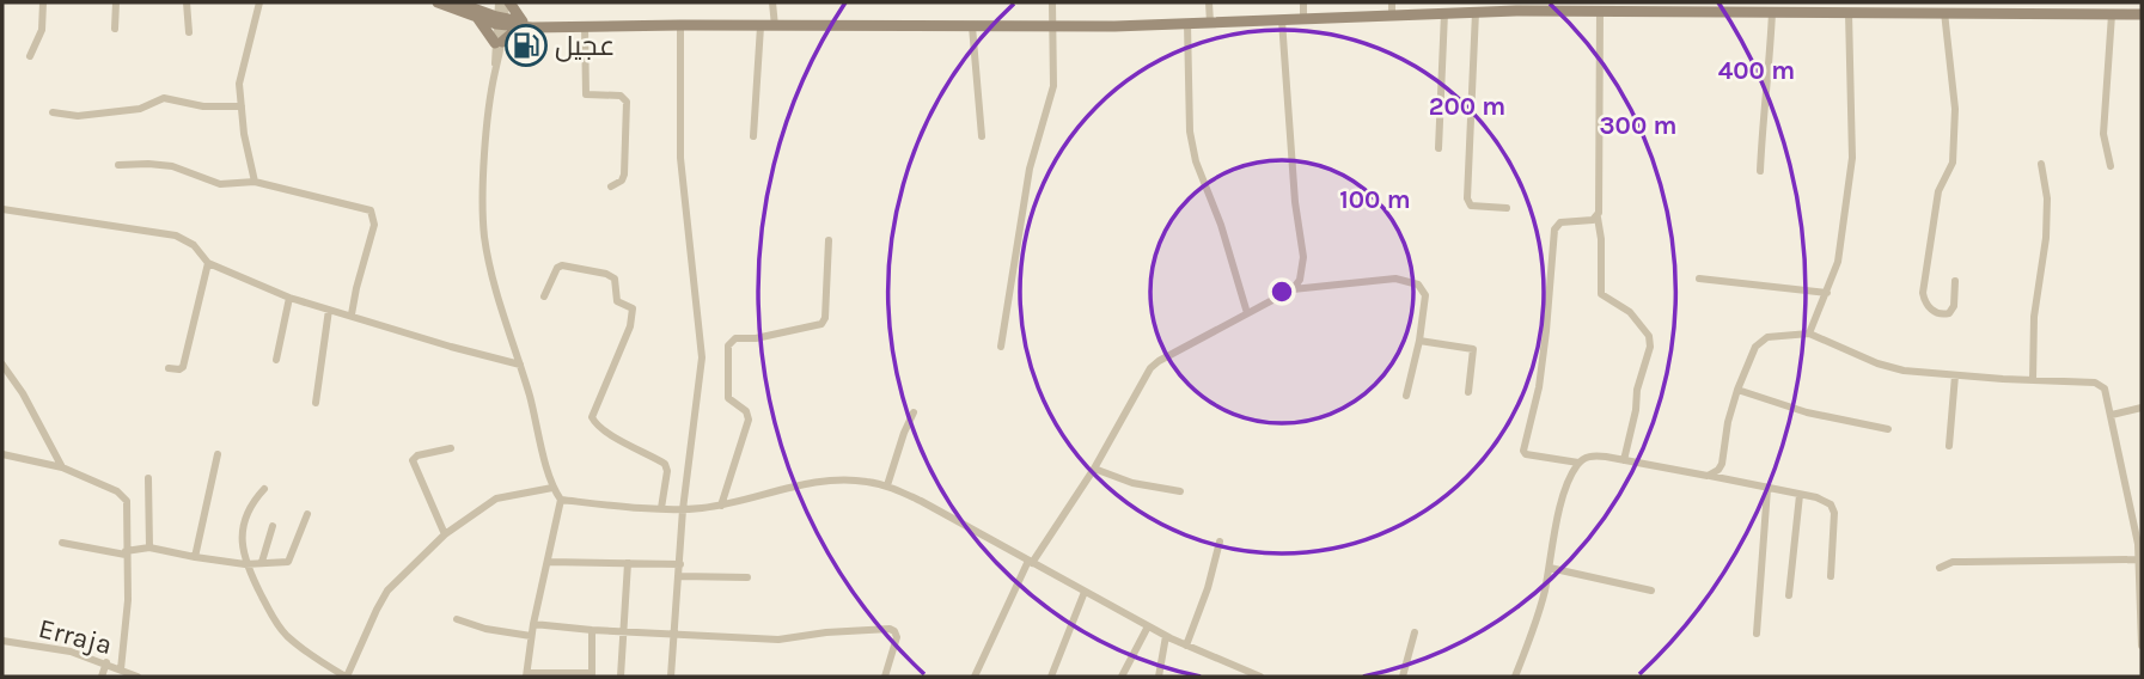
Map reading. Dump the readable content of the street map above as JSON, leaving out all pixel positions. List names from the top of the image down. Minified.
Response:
{"streets":{"street":["Erraja"]},"places":{"fuel station":["عجيل"]},"rings":["400 m","200 m","300 m","100 m"]}
